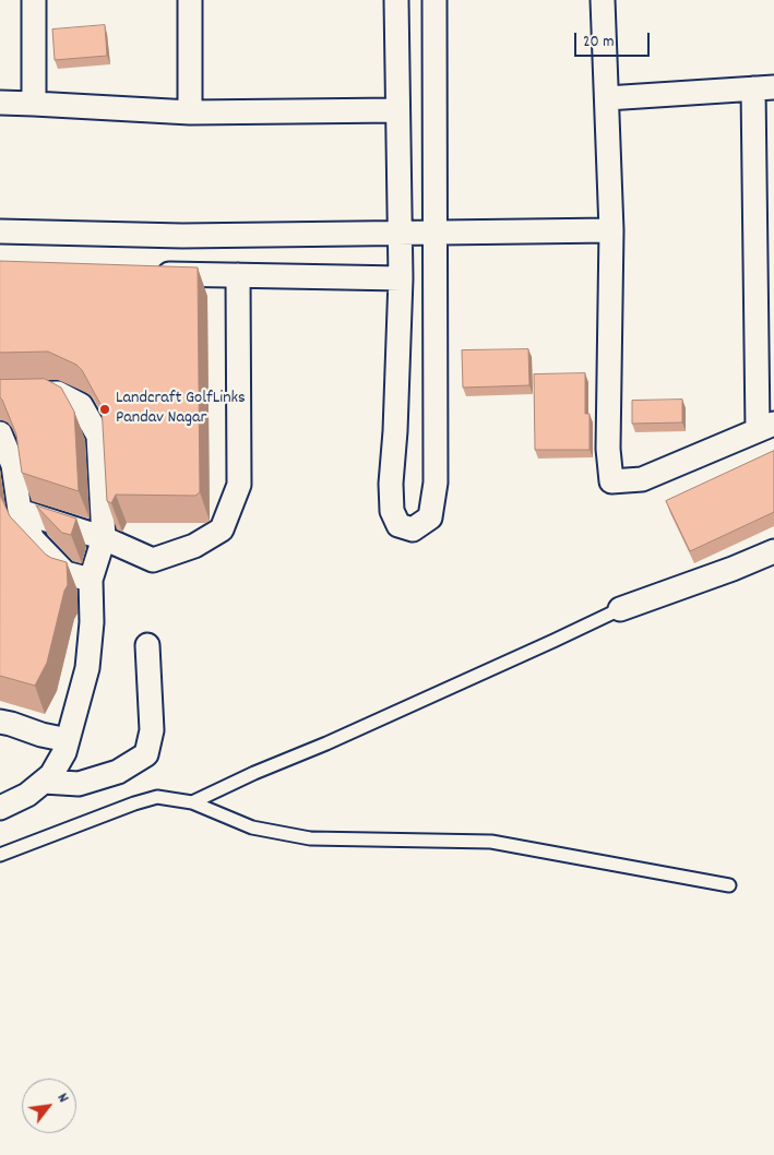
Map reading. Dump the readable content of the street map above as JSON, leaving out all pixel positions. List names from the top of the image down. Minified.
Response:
{"places":["Landcraft GolfLinks Pandav Nagar"],"scale_bar":"20 m","north":"top right"}
